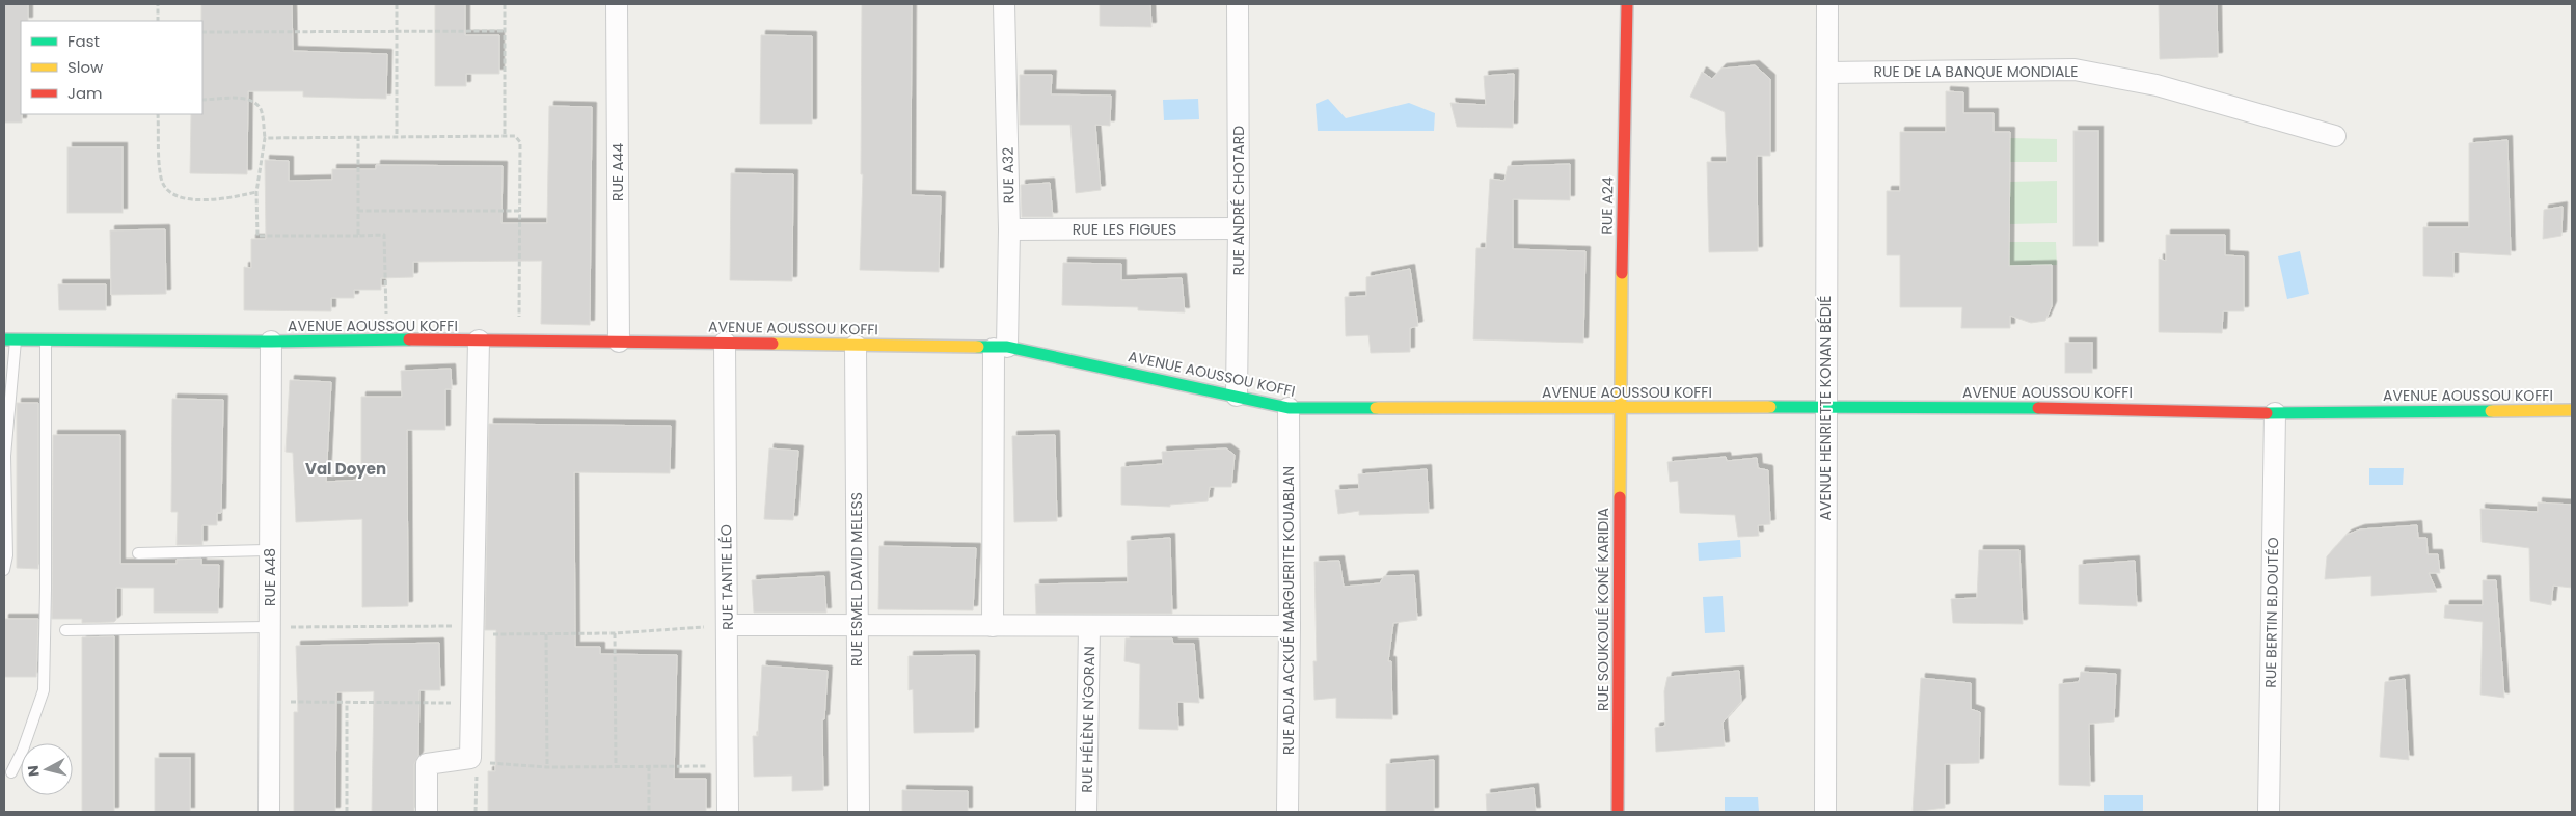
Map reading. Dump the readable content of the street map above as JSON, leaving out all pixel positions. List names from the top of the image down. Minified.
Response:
{"streets":{"street":["RUE DE LA BANQUE MONDIALE","RUE A44","RUE A32","RUE ANDRÉ CHOTARD","RUE A24","RUE LES FIGUES","AVENUE AOUSSOU KOFFI","AVENUE HENRIETTE KONAN BÉDIÉ","RUE A48","RUE TANTIE LÉO","RUE ESMEL DAVID MELESS","RUE SOUKOULÉ KONÉ KARIDIA","RUE ADJA ACKUÉ MARGUERITE KOUABLAN","RUE BERTIN B.DOUTÉO","RUE HÉLÈNE N'GORAN"]},"crossings":[["RUE DE LA BANQUE MONDIALE","AVENUE HENRIETTE KONAN BÉDIÉ"],["RUE A44","AVENUE AOUSSOU KOFFI"],["RUE A32","RUE LES FIGUES"],["RUE A32","AVENUE AOUSSOU KOFFI"],["RUE ANDRÉ CHOTARD","RUE LES FIGUES"],["RUE ANDRÉ CHOTARD","AVENUE AOUSSOU KOFFI"],["RUE A24","AVENUE AOUSSOU KOFFI"],["RUE A24","RUE SOUKOULÉ KONÉ KARIDIA"],["AVENUE AOUSSOU KOFFI","AVENUE HENRIETTE KONAN BÉDIÉ"],["AVENUE AOUSSOU KOFFI","RUE A48"],["AVENUE AOUSSOU KOFFI","RUE TANTIE LÉO"],["AVENUE AOUSSOU KOFFI","RUE ESMEL DAVID MELESS"],["AVENUE AOUSSOU KOFFI","RUE SOUKOULÉ KONÉ KARIDIA"],["AVENUE AOUSSOU KOFFI","RUE ADJA ACKUÉ MARGUERITE KOUABLAN"],["AVENUE AOUSSOU KOFFI","RUE BERTIN B.DOUTÉO"]],"districts":["Val Doyen"],"legend":["Fast","Slow","Jam"],"north":"left"}
